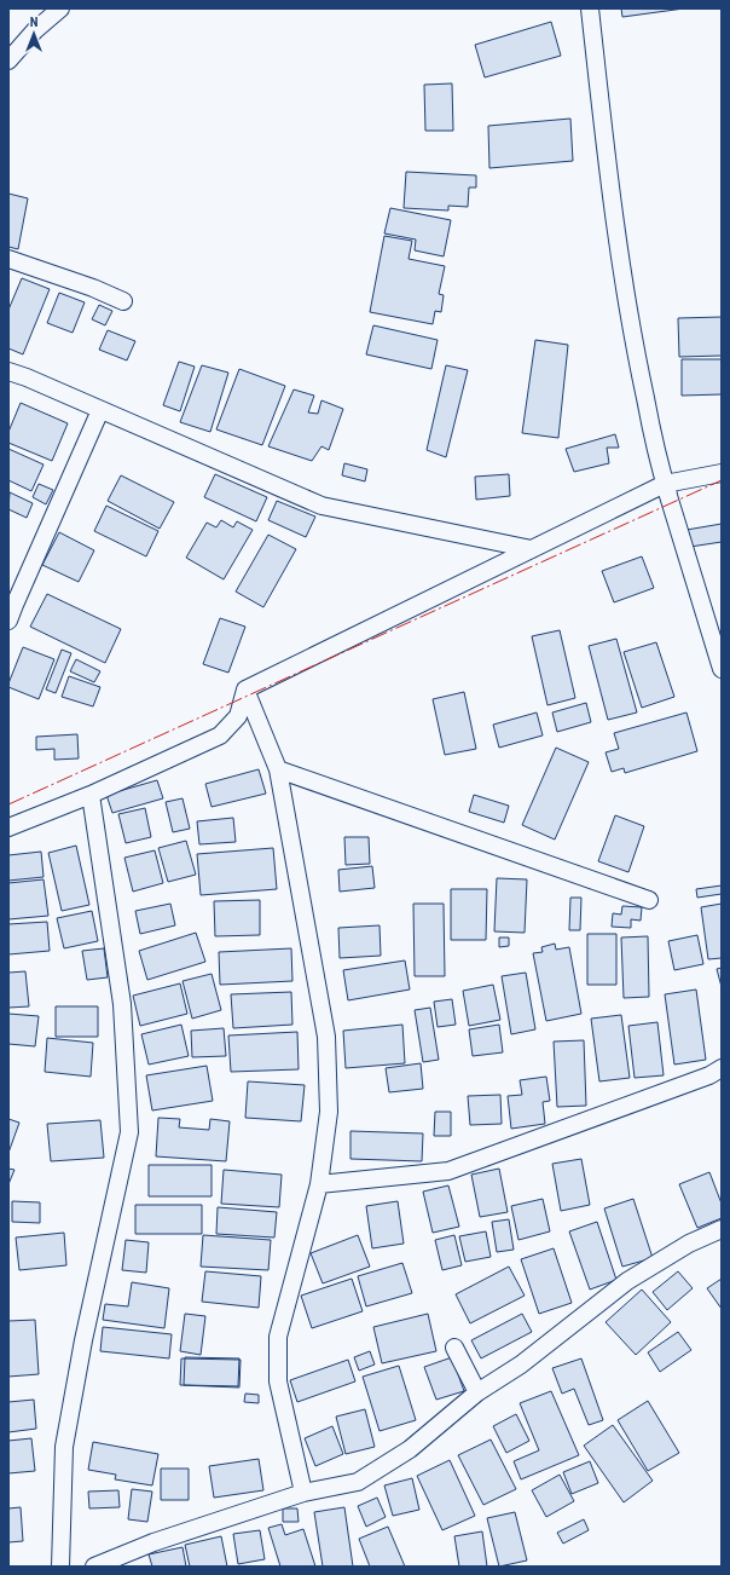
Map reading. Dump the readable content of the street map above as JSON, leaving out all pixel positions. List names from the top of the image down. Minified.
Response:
{"north":"top"}
